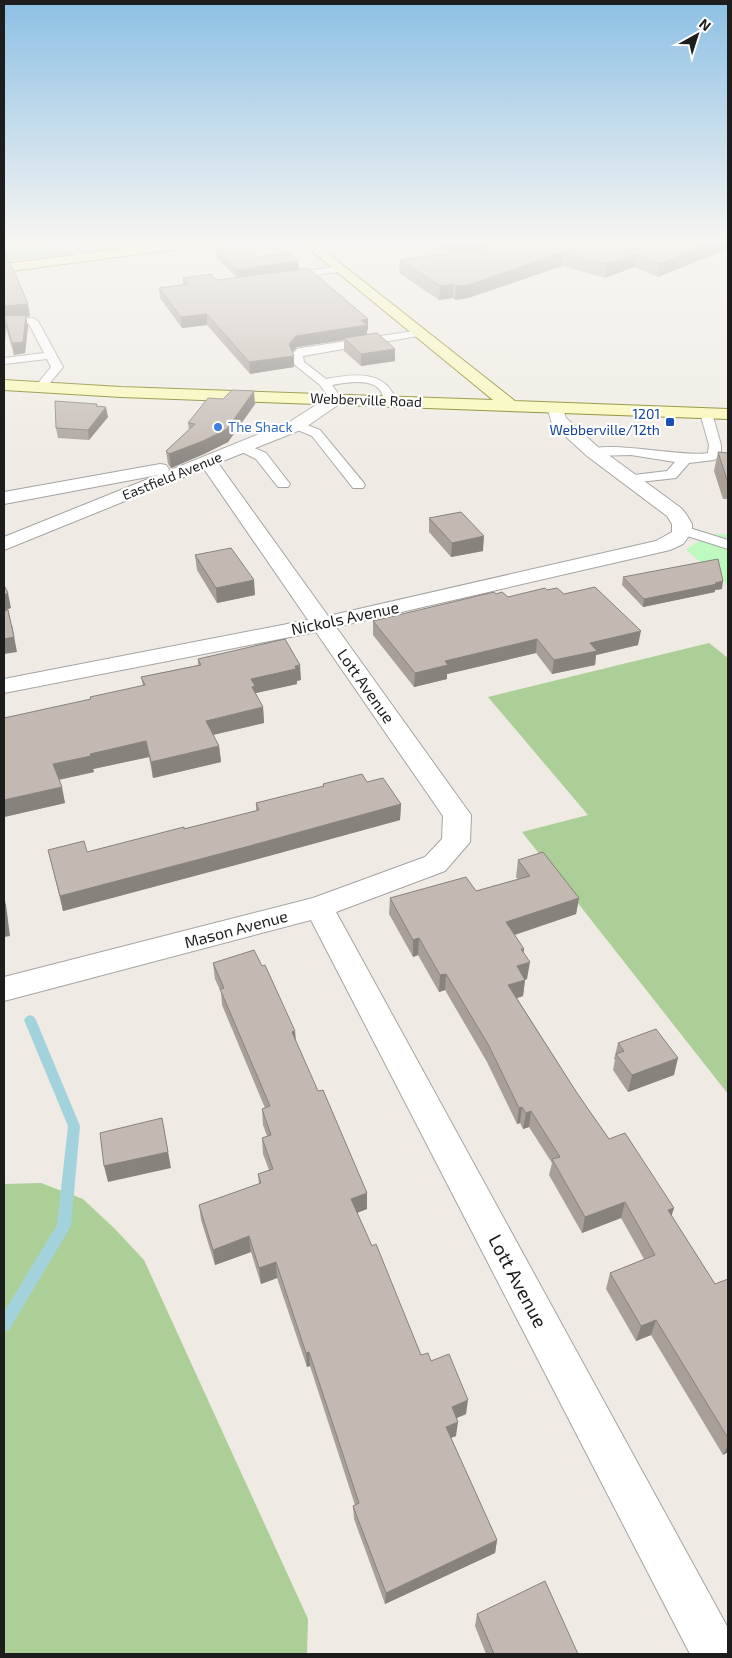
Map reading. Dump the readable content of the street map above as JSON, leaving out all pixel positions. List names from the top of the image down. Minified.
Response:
{"streets":{"street":["Webberville Road","Eastfield Avenue","Nickols Avenue","Lott Avenue","Mason Avenue"]},"crossings":[["Webberville Road","Eastfield Avenue"],["Eastfield Avenue","Lott Avenue"],["Nickols Avenue","Lott Avenue"],["Lott Avenue","Mason Avenue"]],"places":{"transit":["1201 Webberville/12th"],"other":["The Shack"]},"north":"top right"}
